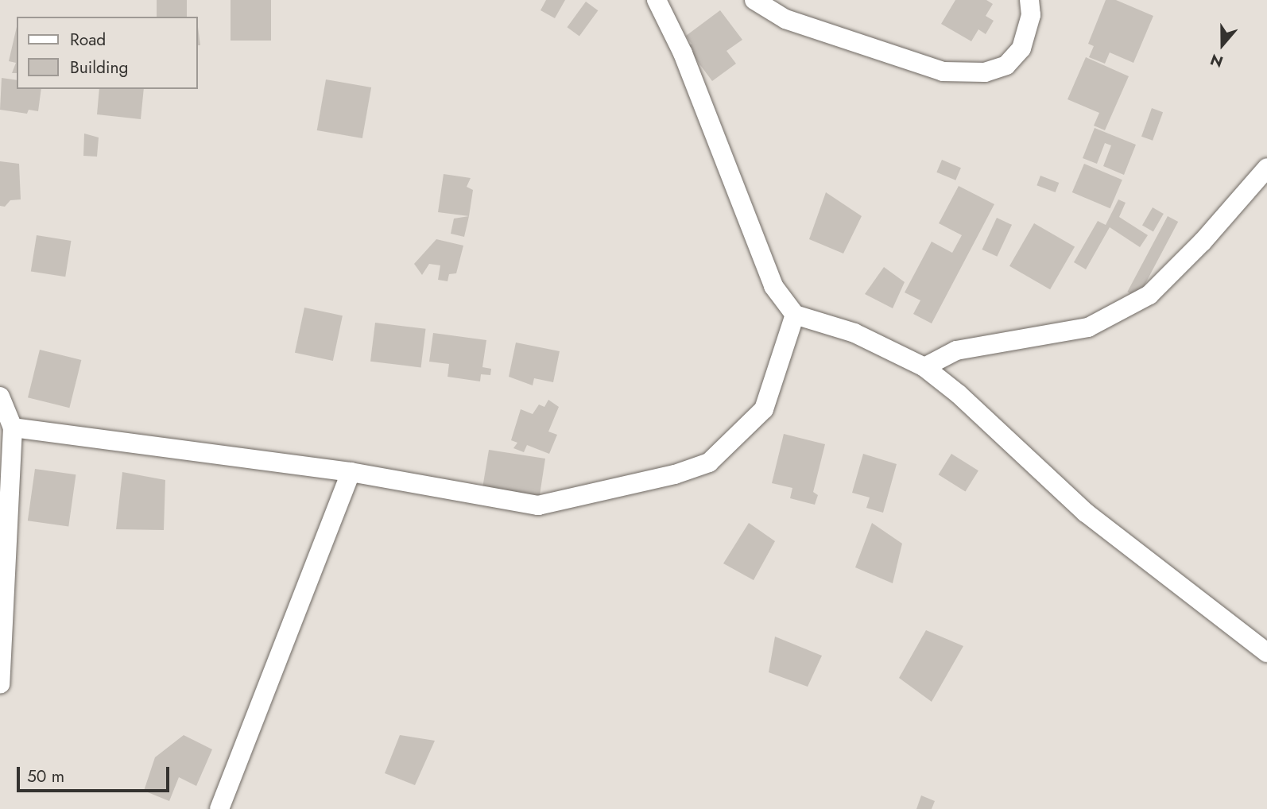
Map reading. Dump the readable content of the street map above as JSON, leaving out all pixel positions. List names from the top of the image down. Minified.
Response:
{"legend":["Road","Building"],"scale_bar":"50 m","north":"bottom"}
